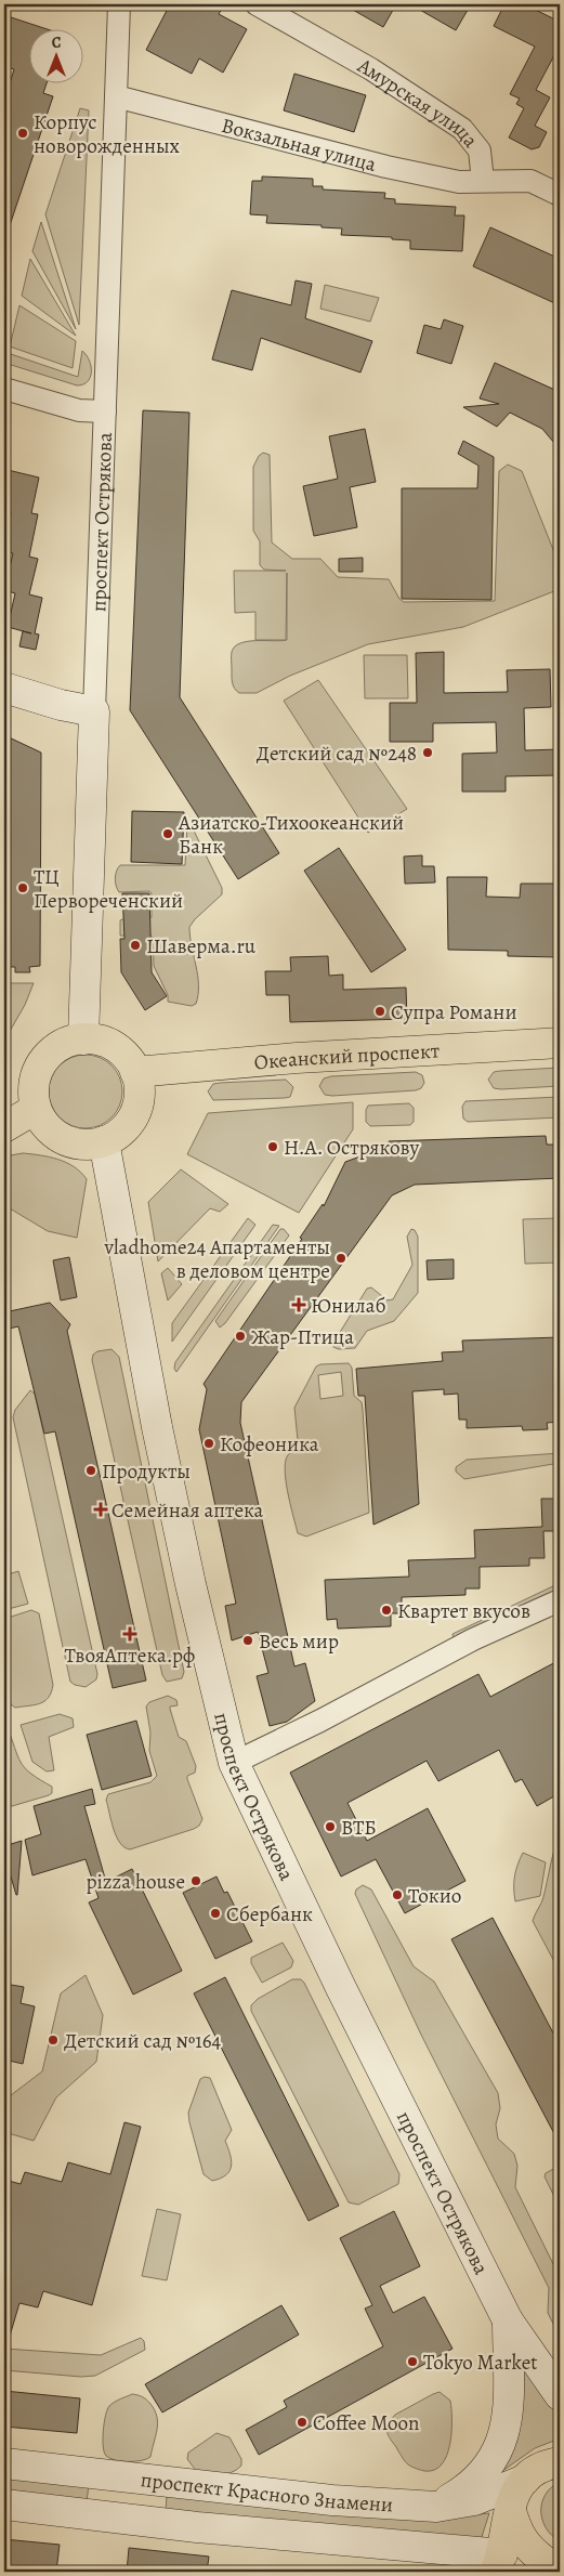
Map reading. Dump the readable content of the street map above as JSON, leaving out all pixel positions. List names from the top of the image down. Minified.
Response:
{"streets":{"main road":["проспект Острякова","Океанский проспект","проспект Красного Знамени"],"street":["Амурская улица","Вокзальная улица"]},"crossings":[["Амурская улица","Вокзальная улица"],["Вокзальная улица","проспект Острякова"],["проспект Острякова","Океанский проспект"]],"places":{"other":["Корпус новорожденных","Детский сад №248","Азиатско-Тихоокеанский Банк","ТЦ Первореченский","Шаверма.ru","Супра Романи","Н.А. Острякову","vladhome24 Апартаменты в деловом центре","Жар-Птица","Кофеоника","Продукты","Квартет вкусов","Весь мир","ВТБ","pizza house","Токио","Сбербанк","Детский сад №164","Tokyo Market","Coffee Moon"],"health":["Юнилаб","Семейная аптека","ТвояАптека.рф"]},"north":"top"}
